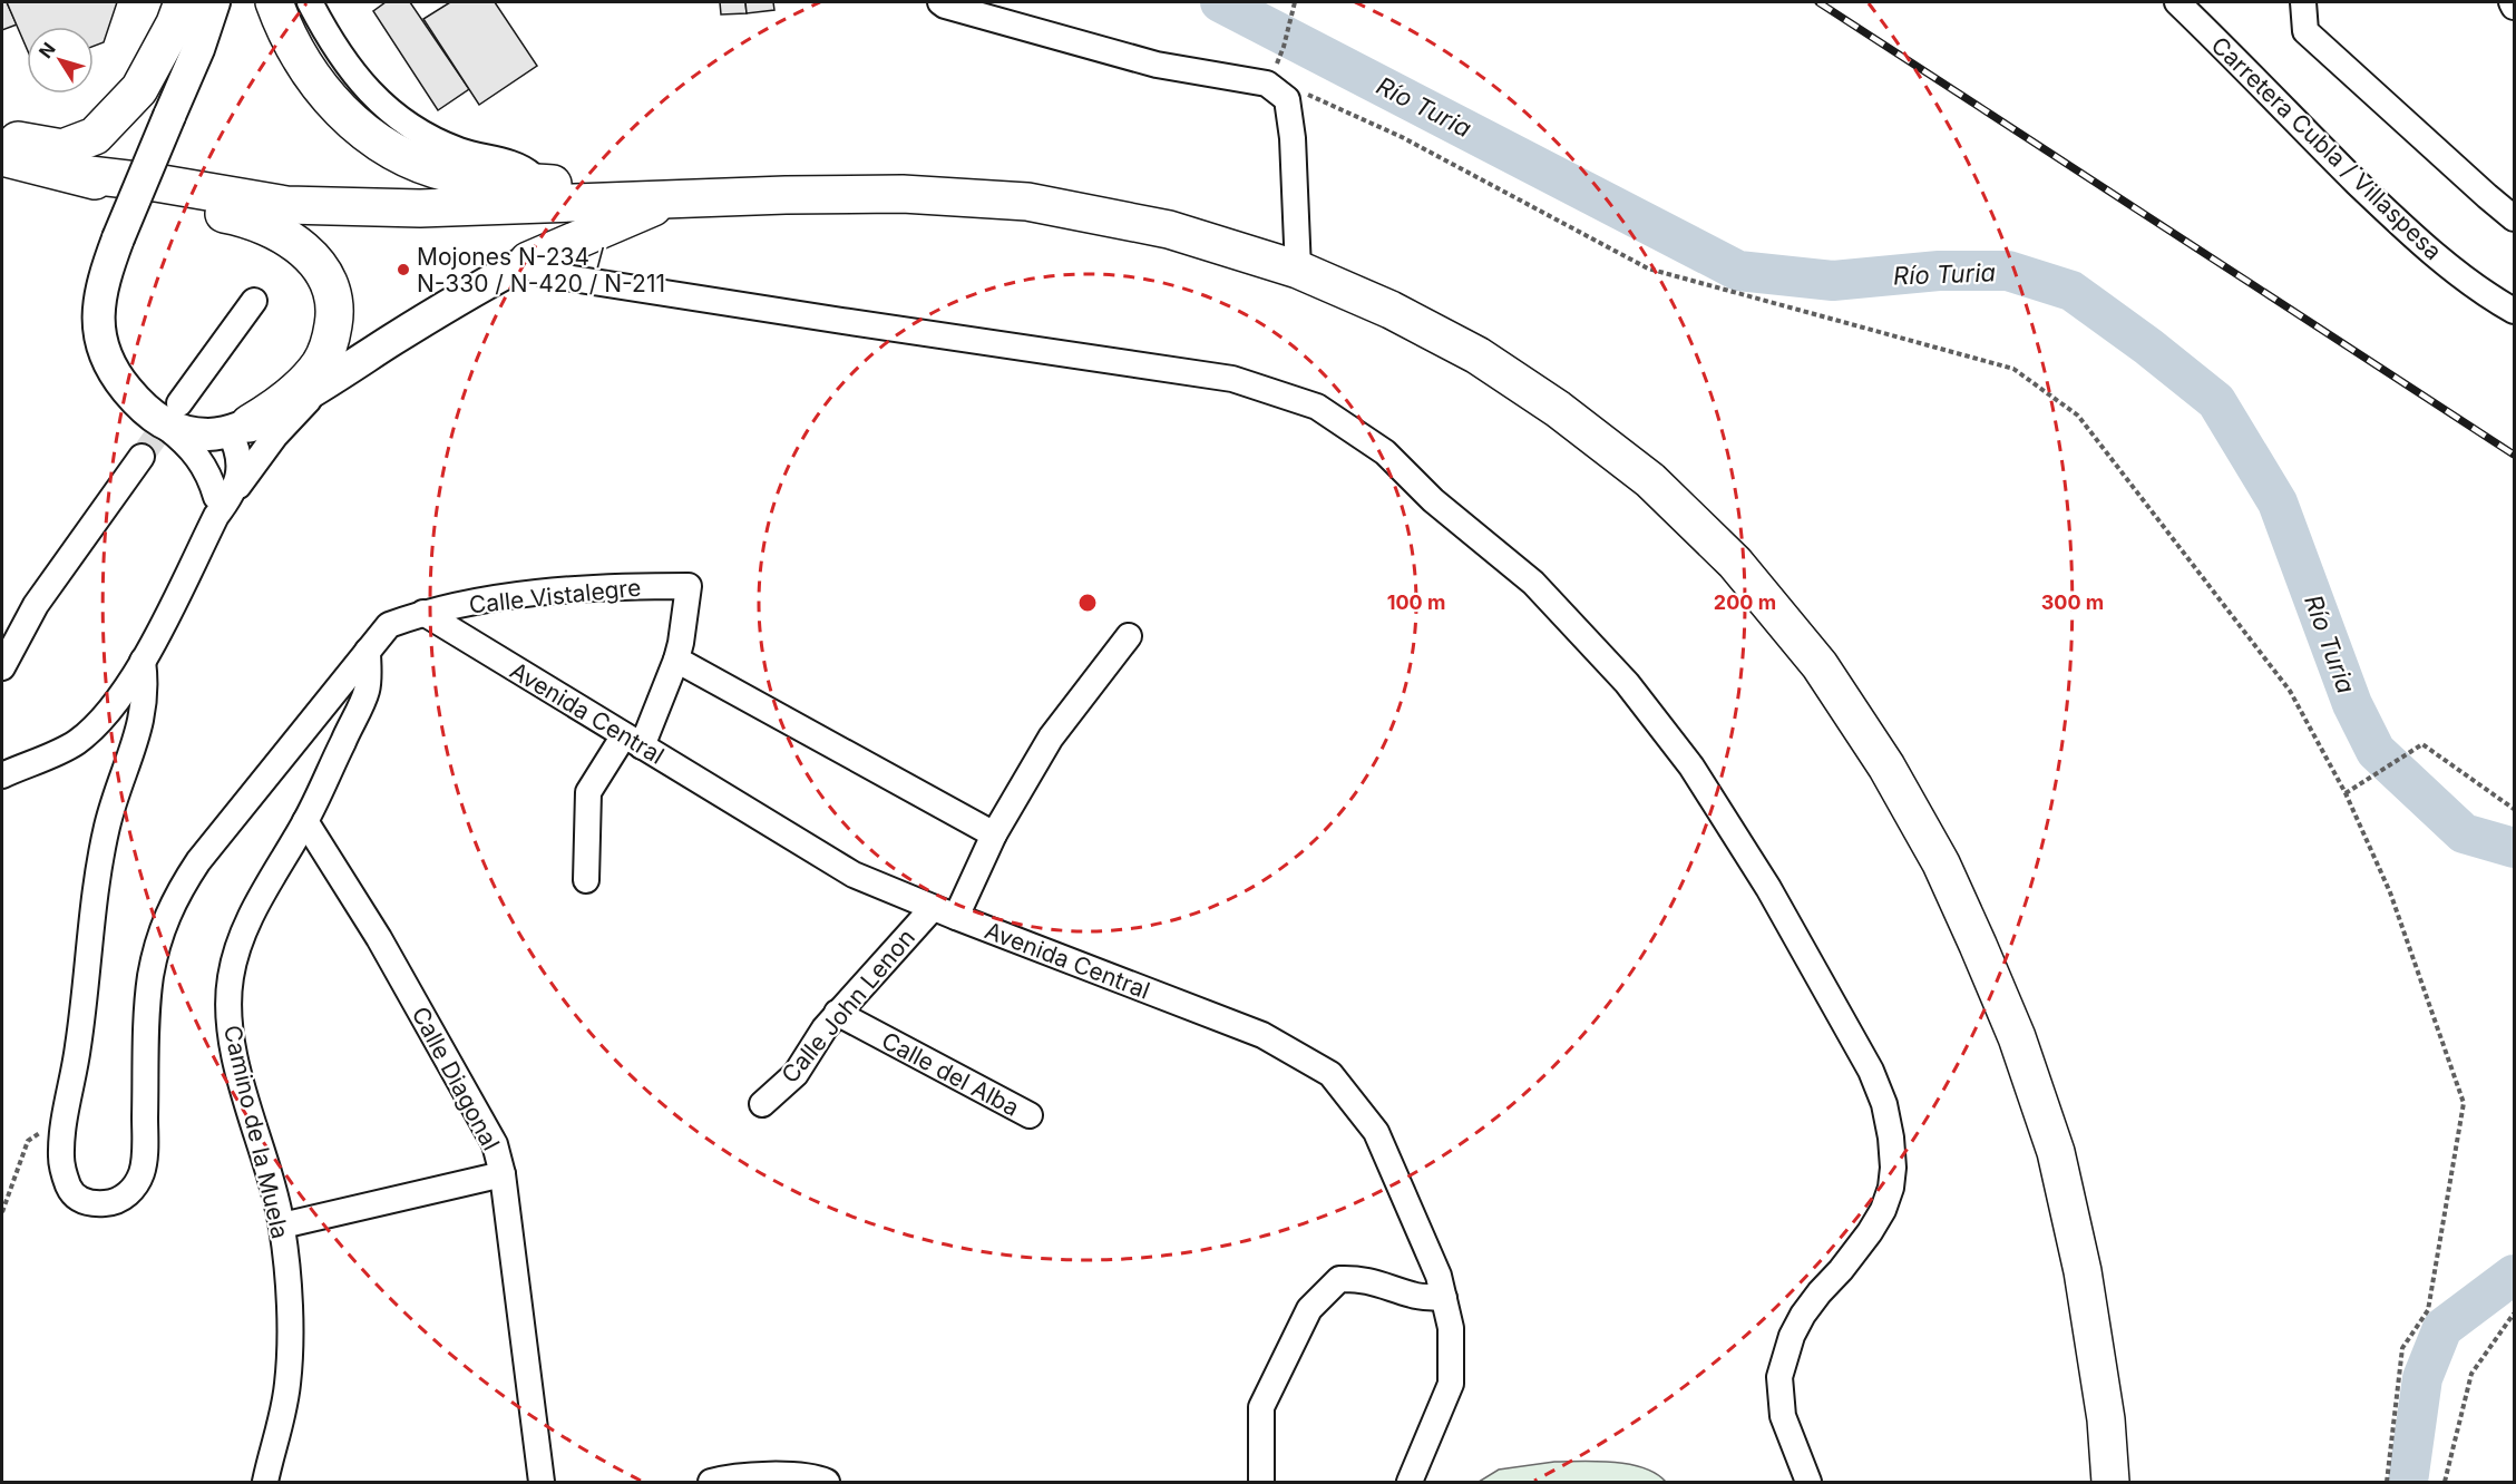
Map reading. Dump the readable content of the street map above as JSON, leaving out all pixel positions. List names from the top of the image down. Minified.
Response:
{"streets":{"street":["Carretera Cubla / Villaspesa","Calle Vistalegre","Avenida Central","Calle John Lenon","Calle del Alba","Calle Diagonal","Camino de la Muela"]},"crossings":[["Calle Vistalegre","Avenida Central"],["Calle Vistalegre","Camino de la Muela"],["Avenida Central","Calle John Lenon"],["Calle John Lenon","Calle del Alba"],["Calle Diagonal","Camino de la Muela"]],"water":["Río Turia"],"places":["Mojones N-234 / N-330 / N-420 / N-211"],"north":"top left","rings":["100 m","200 m","300 m"]}
